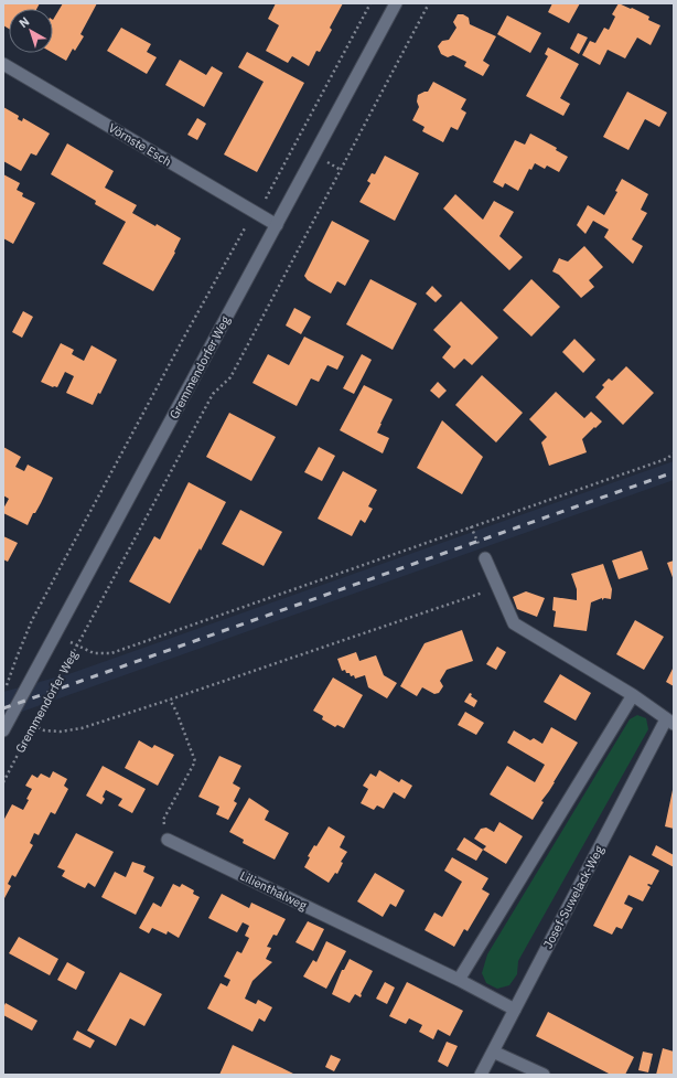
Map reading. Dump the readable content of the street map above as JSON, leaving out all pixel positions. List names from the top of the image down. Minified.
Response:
{"streets":{"street":["Vörnste Esch","Gremmendorfer Weg","Lilienthalweg","Josef-Suwelack-Weg"]},"crossings":[["Vörnste Esch","Gremmendorfer Weg"],["Lilienthalweg","Josef-Suwelack-Weg"]],"north":"top left"}
